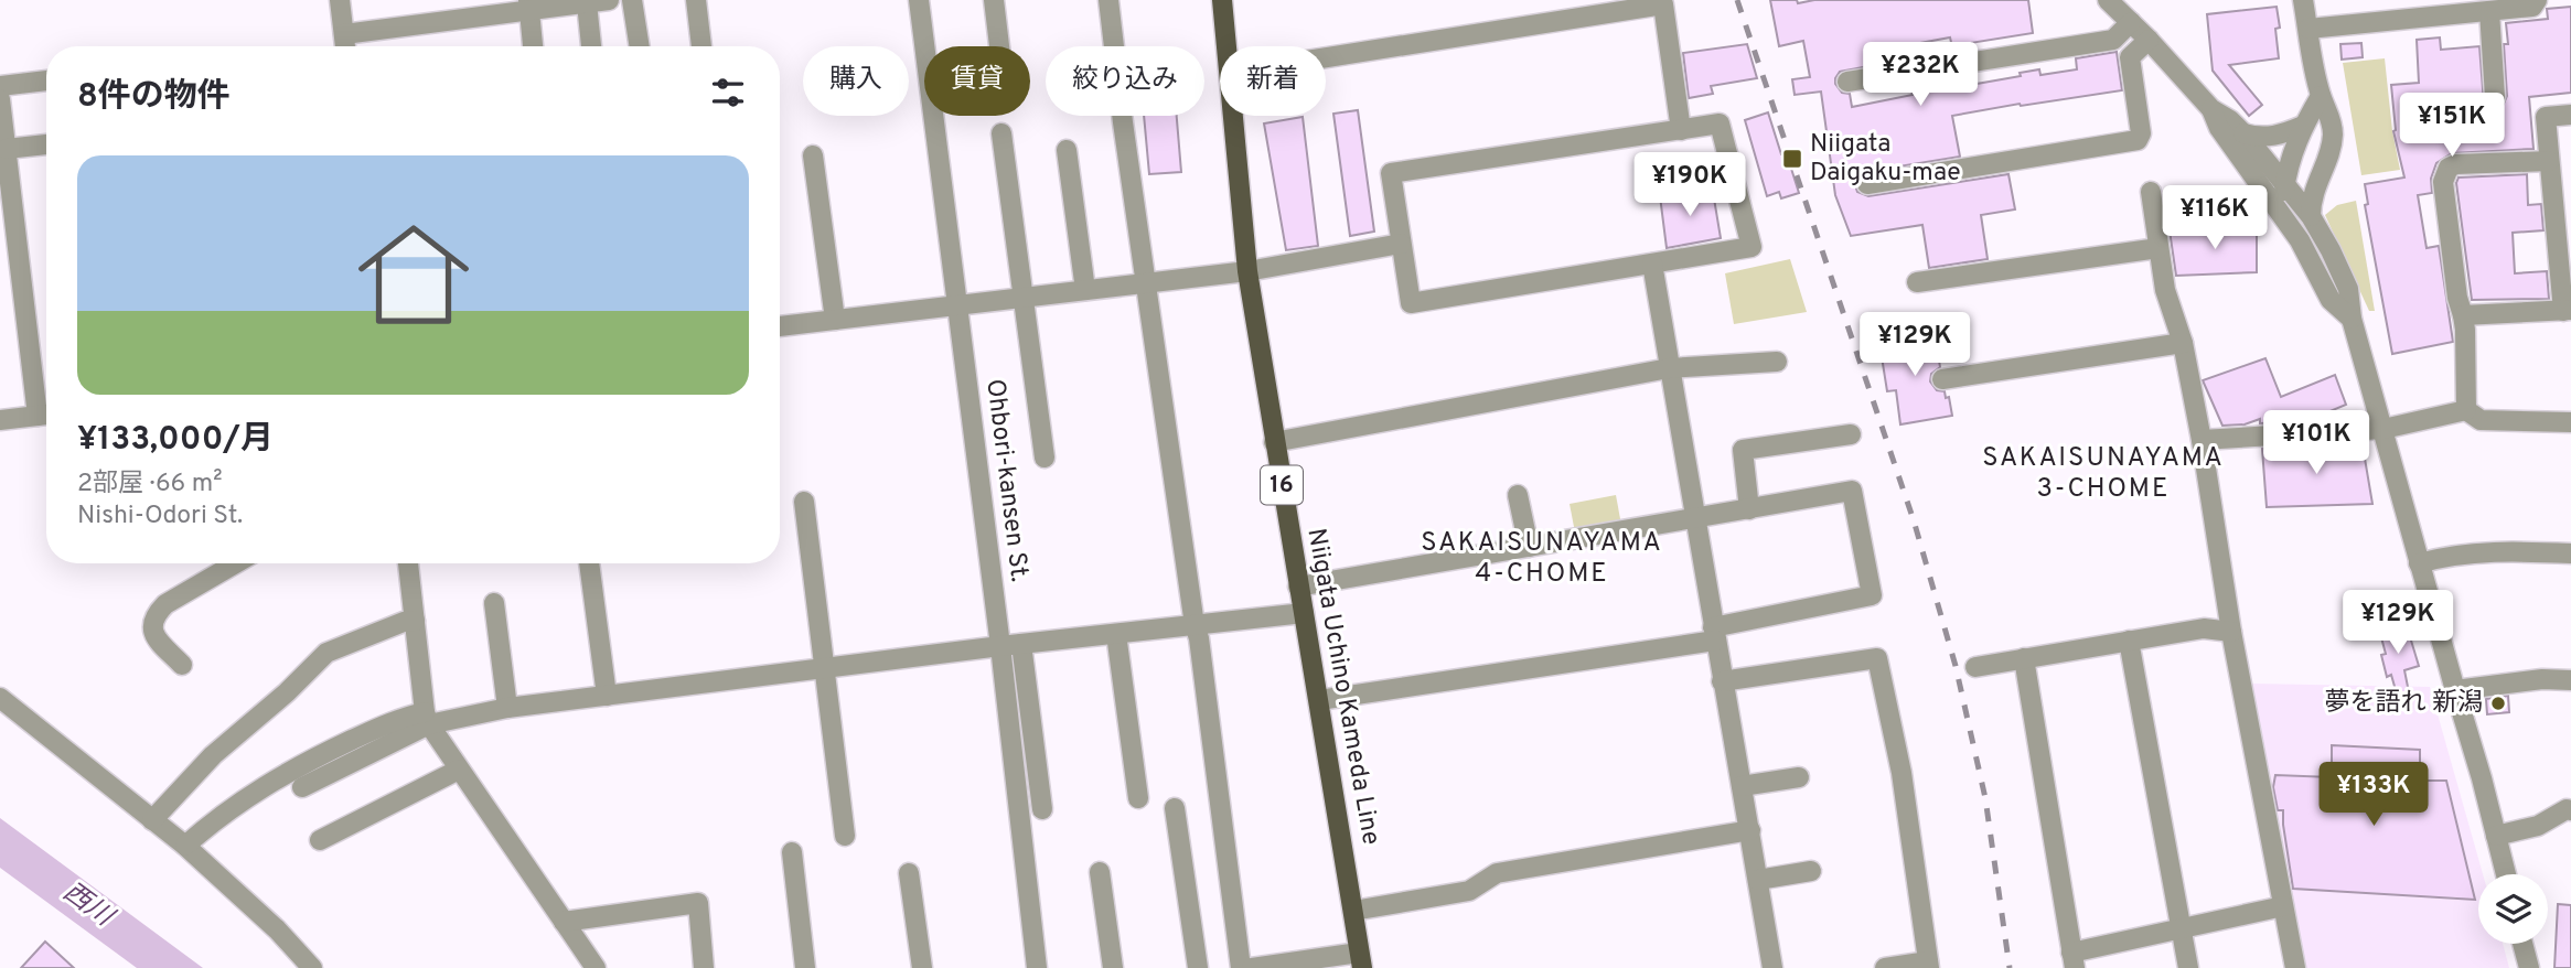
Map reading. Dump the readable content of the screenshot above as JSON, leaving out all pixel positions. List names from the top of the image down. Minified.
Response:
{"streets":{"main road":["16","Niigata Uchino Kameda Line"],"street":["Ohbori-kansen St."]},"districts":["SAKAISUNAYAMA 3-CHOME","SAKAISUNAYAMA 4-CHOME"],"water":["西川"],"places":{"transit":["Niigata Daigaku-mae"],"other":["夢を語れ 新潟"]},"page":{"price":["¥232K","¥151K","¥190K","¥116K","¥129K","¥101K","¥129K","¥133K"],"chip":["購入","賃貸","絞り込み","新着"],"heading":"8件の物件","list":[{"name":"¥133,000/月","note":"2部屋 · 66 m² · Nishi-Odori St."}]}}
